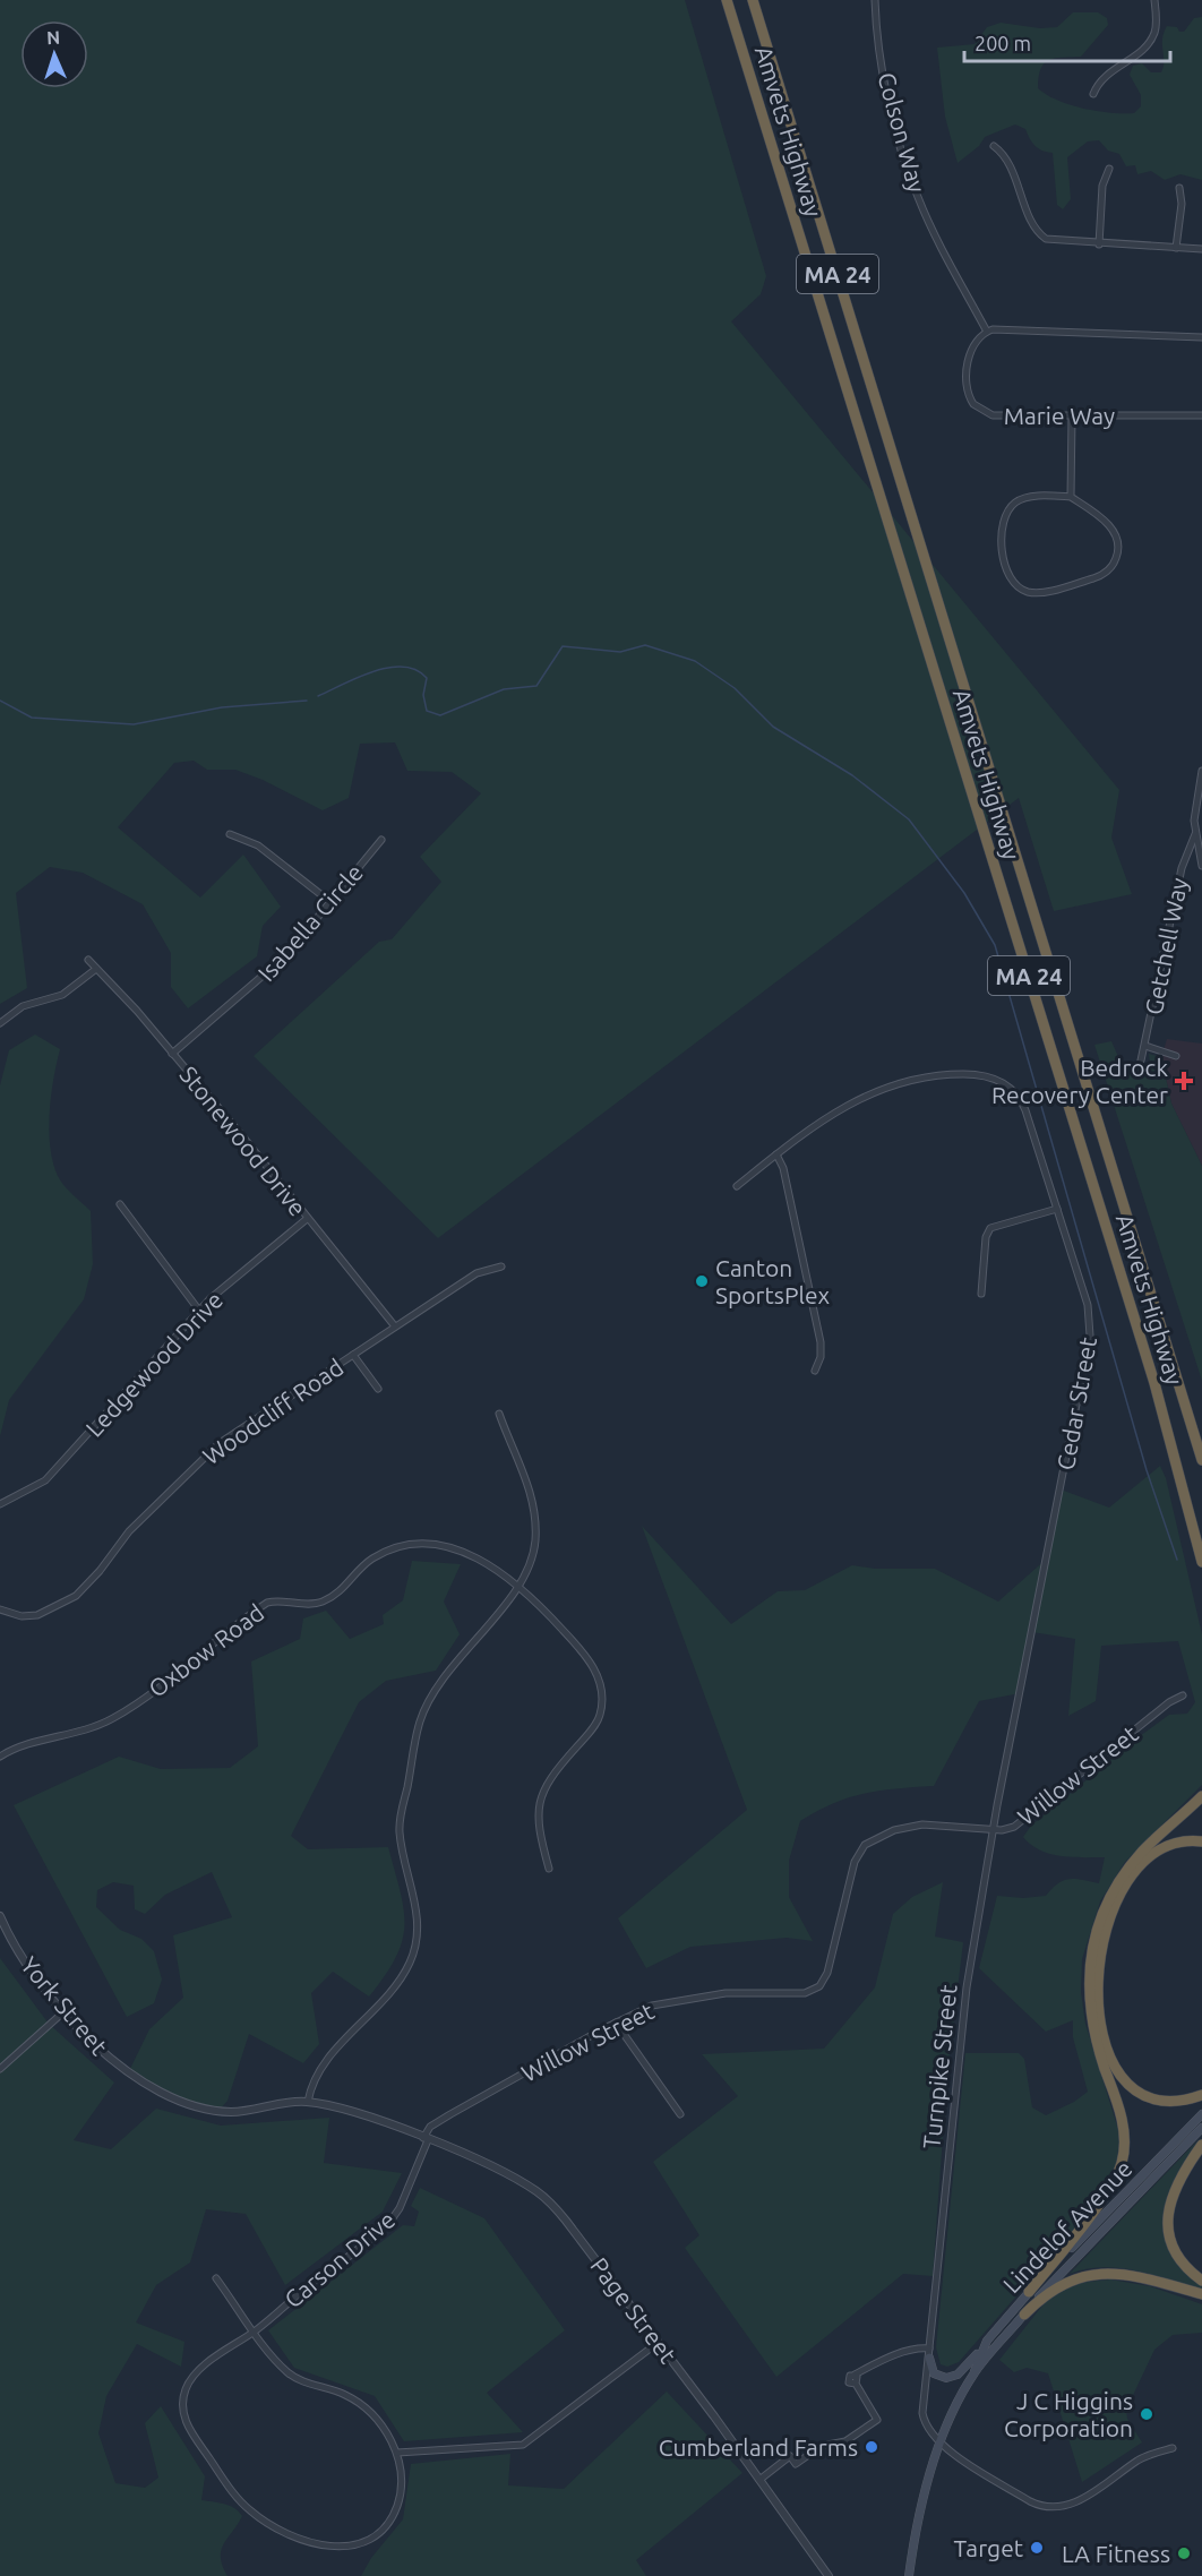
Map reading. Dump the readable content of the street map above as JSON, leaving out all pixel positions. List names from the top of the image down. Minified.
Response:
{"streets":{"highway":["Amvets Highway","MA 24"],"main road":["Lindelof Avenue"],"street":["Colson Way","Marie Way","Isabella Circle","Getchell Way","Stonewood Drive","Ledgewood Drive","Cedar Street","Woodcliff Road","Oxbow Road","Willow Street","York Street","Turnpike Street","Carson Drive","Page Street"]},"crossings":[["Colson Way","Marie Way"],["Isabella Circle","Stonewood Drive"],["Stonewood Drive","Ledgewood Drive"],["Stonewood Drive","Woodcliff Road"],["Cedar Street","Turnpike Street"],["Willow Street","Turnpike Street"],["Willow Street","Carson Drive"],["Willow Street","Page Street"],["York Street","Page Street"],["Turnpike Street","Lindelof Avenue"],["Carson Drive","Page Street"]],"places":{"health":["Bedrock Recovery Center"],"other":["Canton SportsPlex","J C Higgins Corporation","Cumberland Farms","Target","LA Fitness"]},"scale_bar":"200 m","north":"top"}
